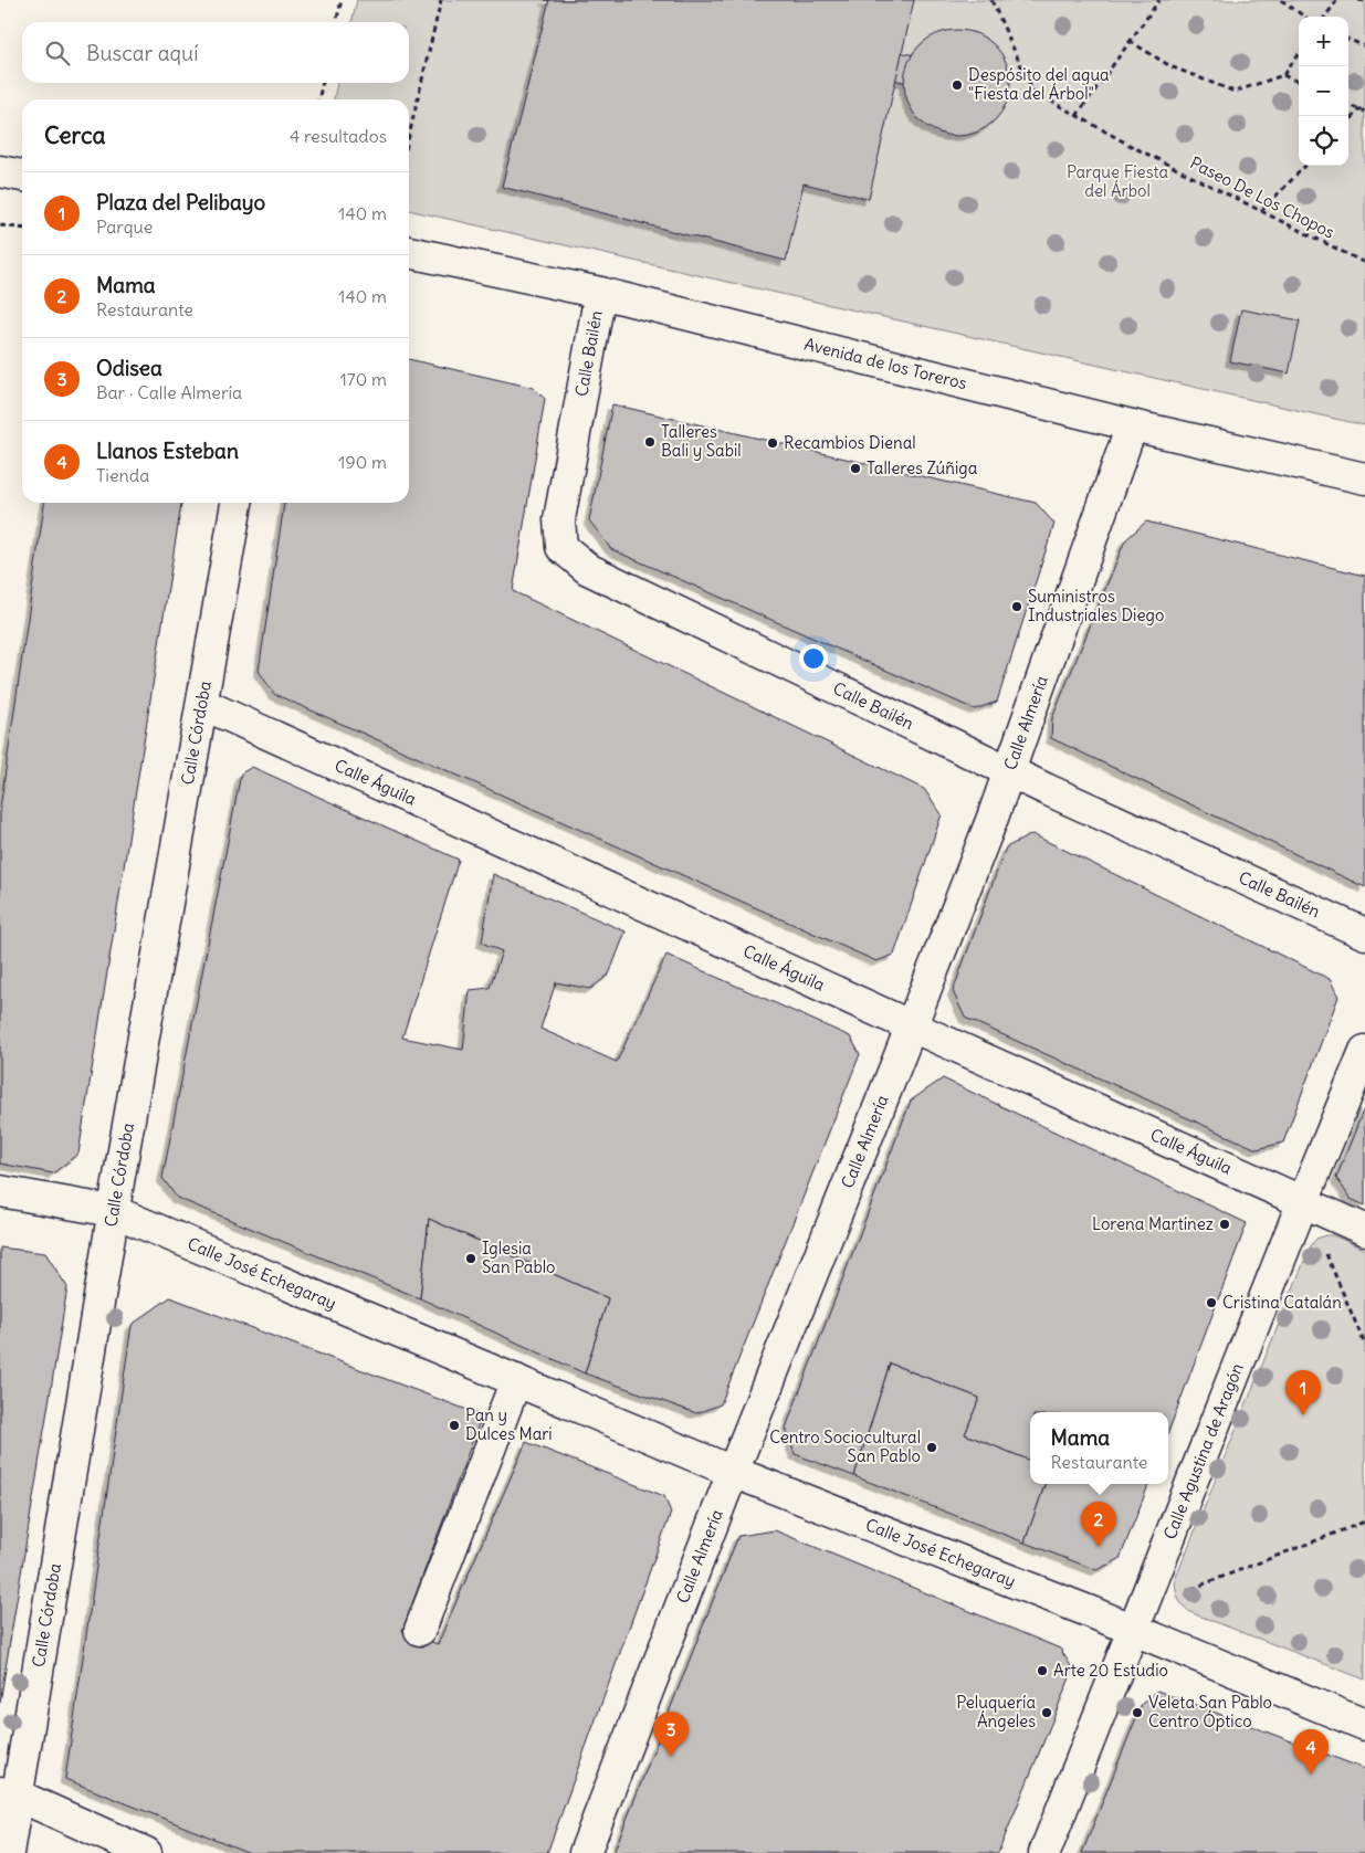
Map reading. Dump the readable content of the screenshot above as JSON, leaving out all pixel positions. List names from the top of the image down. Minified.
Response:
{"streets":{"main road":["Calle Bailén","Avenida de los Toreros","Calle Almería","Calle Córdoba","Calle Águila","Calle José Echegaray","Calle Agustina de Aragón"],"path":["Paseo De Los Chopos"]},"crossings":[["Calle Bailén","Avenida de los Toreros"],["Calle Bailén","Calle Almería"],["Avenida de los Toreros","Calle Almería"],["Calle Almería","Calle Águila"],["Calle Almería","Calle José Echegaray"],["Calle Córdoba","Calle Águila"],["Calle Córdoba","Calle José Echegaray"],["Calle Águila","Calle Agustina de Aragón"],["Calle José Echegaray","Calle Agustina de Aragón"]],"parks":["Parque Fiesta del Árbol"],"places":["Despósito del agua \"Fiesta del Árbol\"","Talleres Bali y Sabil","Recambios Dienal","Talleres Zúñiga","Suministros Industriales Diego","Lorena Martínez","Iglesia San Pablo","Cristina Catalán","Pan y Dulces Mari","Centro Sociocultural San Pablo","Arte 20 Estudio","Peluquería Ángeles","Veleta San Pablo Centro Óptico"],"page":{"map_buttons":["+","−"],"search":"Buscar aquí","heading":["Cerca","4 resultados"],"list":[{"mark":"1","name":"Plaza del Pelibayo","note":"Parque","value":"140 m"},{"mark":"2","name":"Mama","note":"Restaurante","value":"140 m"},{"mark":"3","name":"Odisea","note":"Bar · Calle Almería","value":"170 m"},{"mark":"4","name":"Llanos Esteban","note":"Tienda","value":"190 m"}],"pins":["1","2","3","4"],"popup":["Mama","Restaurante"]}}
